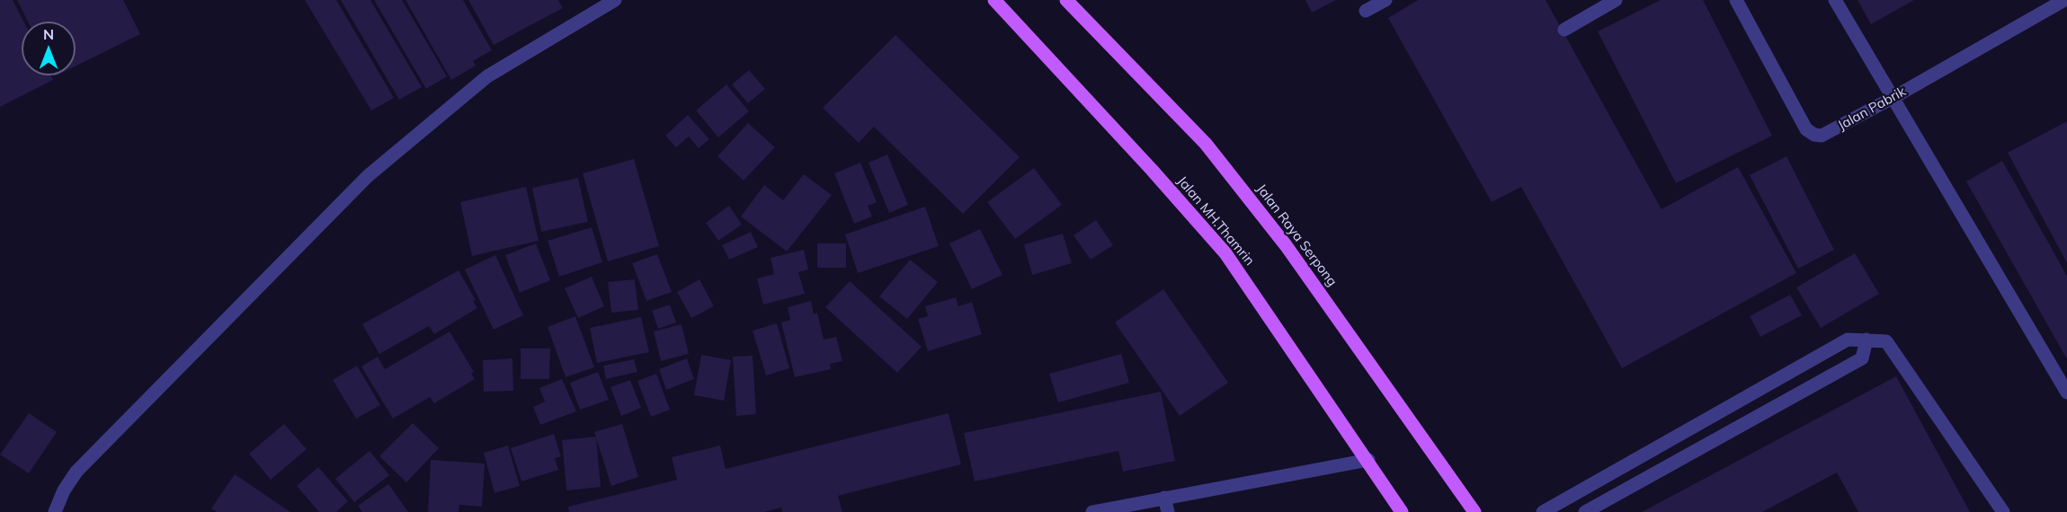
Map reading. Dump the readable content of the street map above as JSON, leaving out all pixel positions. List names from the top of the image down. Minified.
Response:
{"streets":{"main road":["Jalan MH.Thamrin","Jalan Raya Serpong"],"lane":["Jalan Pabrik"]},"north":"top"}
